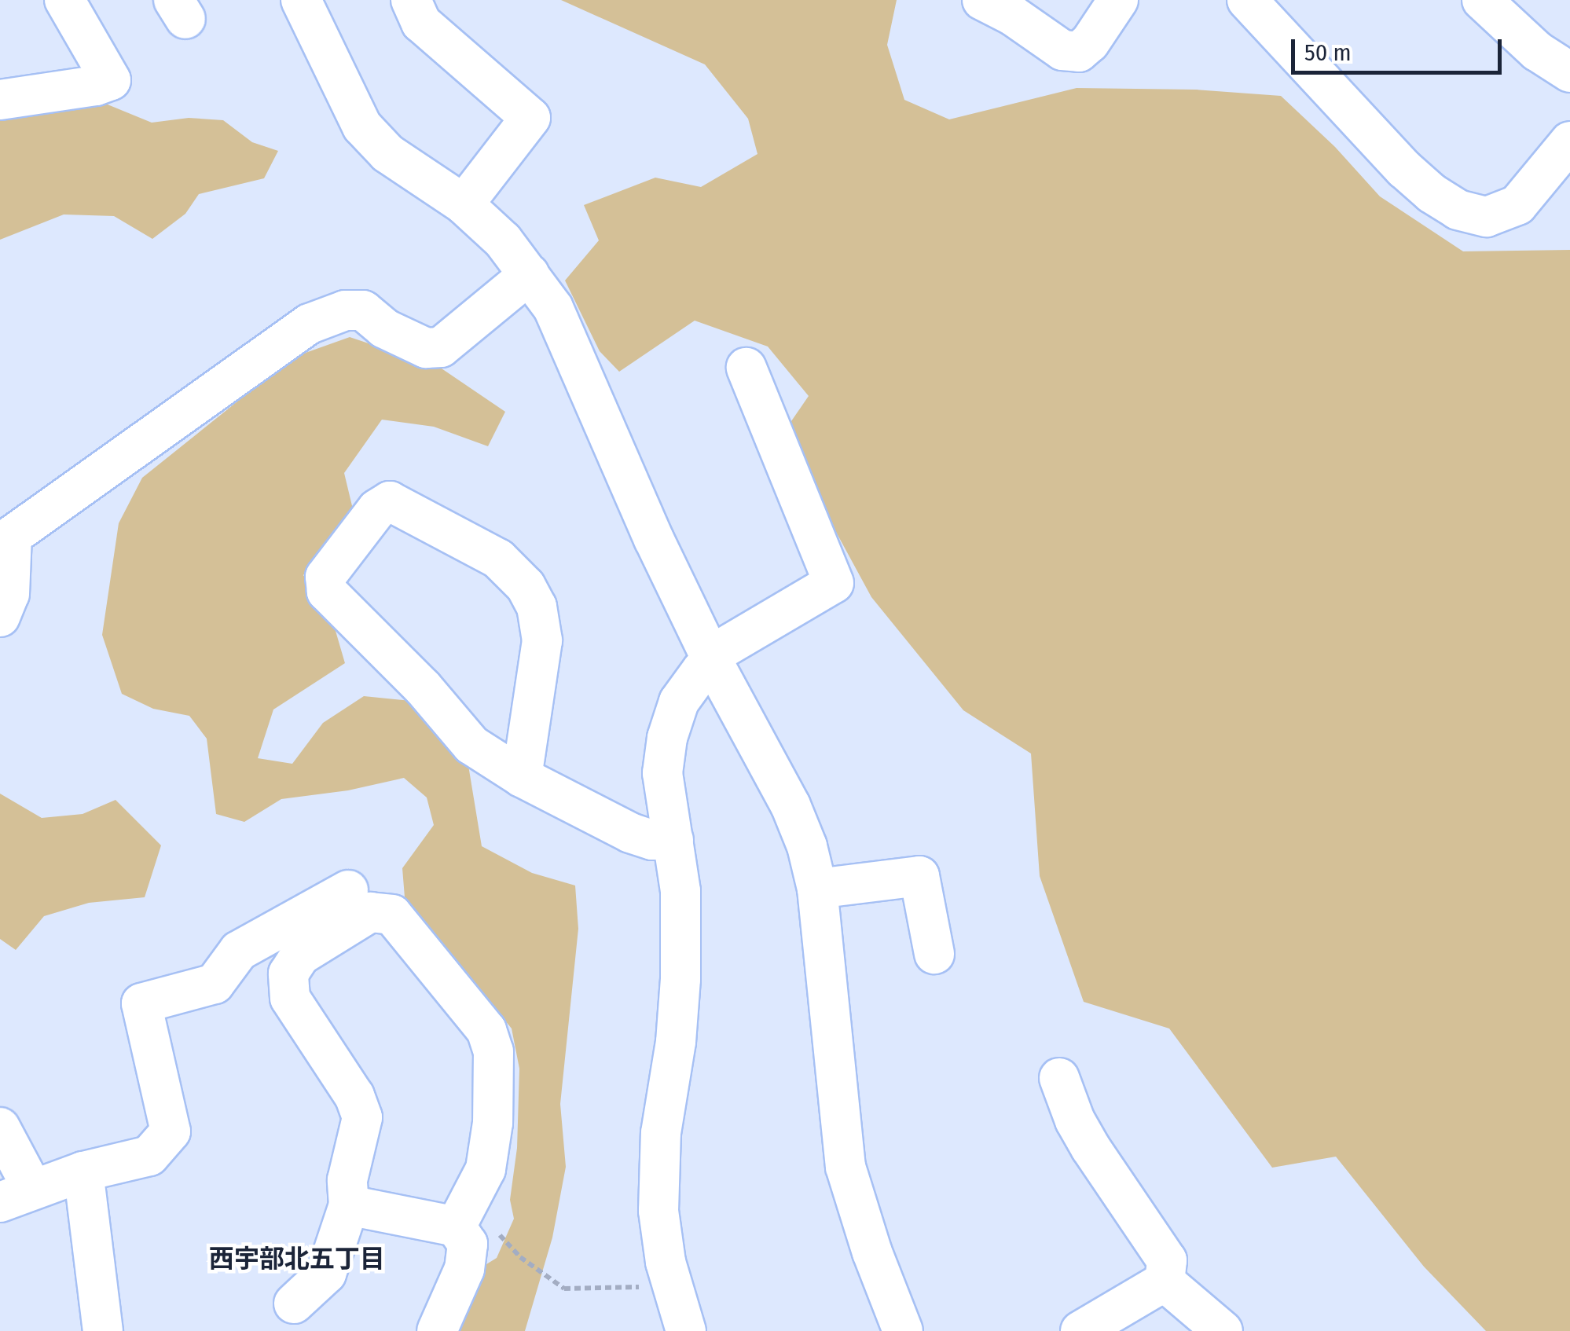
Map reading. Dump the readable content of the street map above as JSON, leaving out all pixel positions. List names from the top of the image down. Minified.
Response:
{"districts":["西宇部北五丁目"],"scale_bar":"50 m"}
